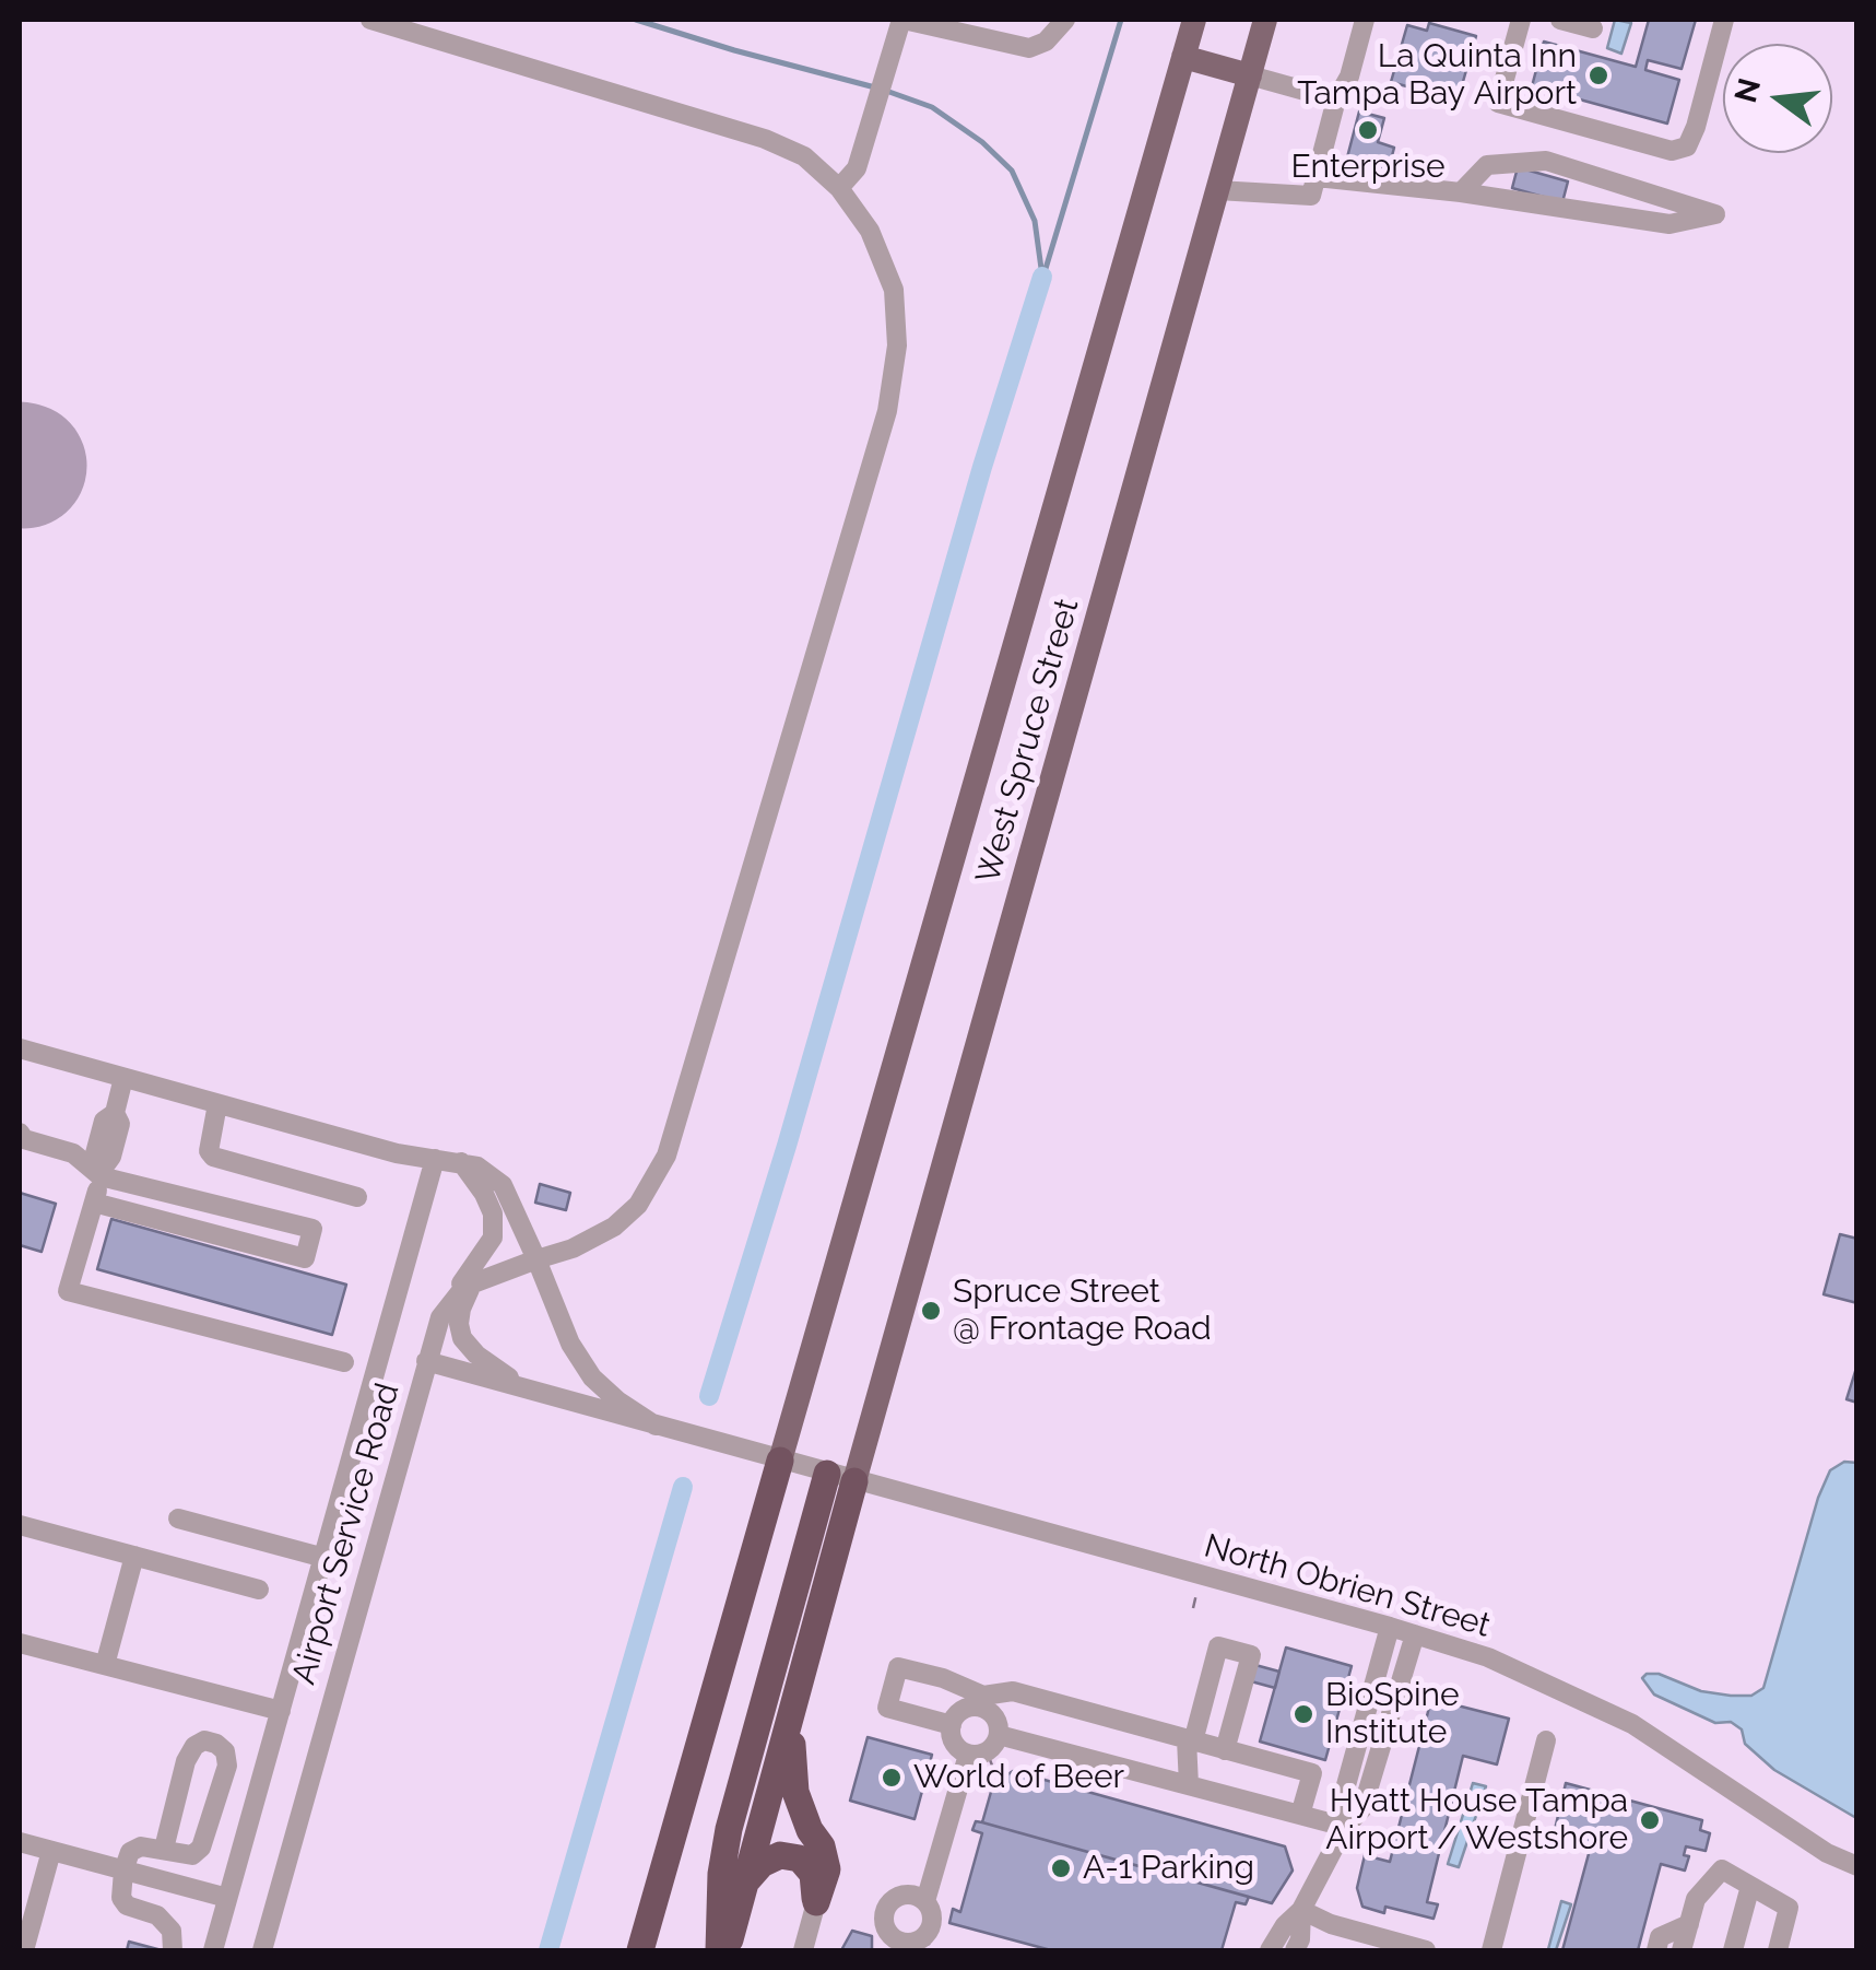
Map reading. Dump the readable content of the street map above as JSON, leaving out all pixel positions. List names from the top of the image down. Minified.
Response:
{"streets":{"main road":["West Spruce Street"],"street":["Airport Service Road","North Obrien Street"]},"crossings":[["West Spruce Street","Airport Service Road"],["West Spruce Street","North Obrien Street"],["Airport Service Road","North Obrien Street"]],"places":["La Quinta Inn Tampa Bay Airport","Enterprise","Spruce Street @ Frontage Road","BioSpine Institute","World of Beer","Hyatt House Tampa Airport / Westshore","A-1 Parking"],"north":"left"}
